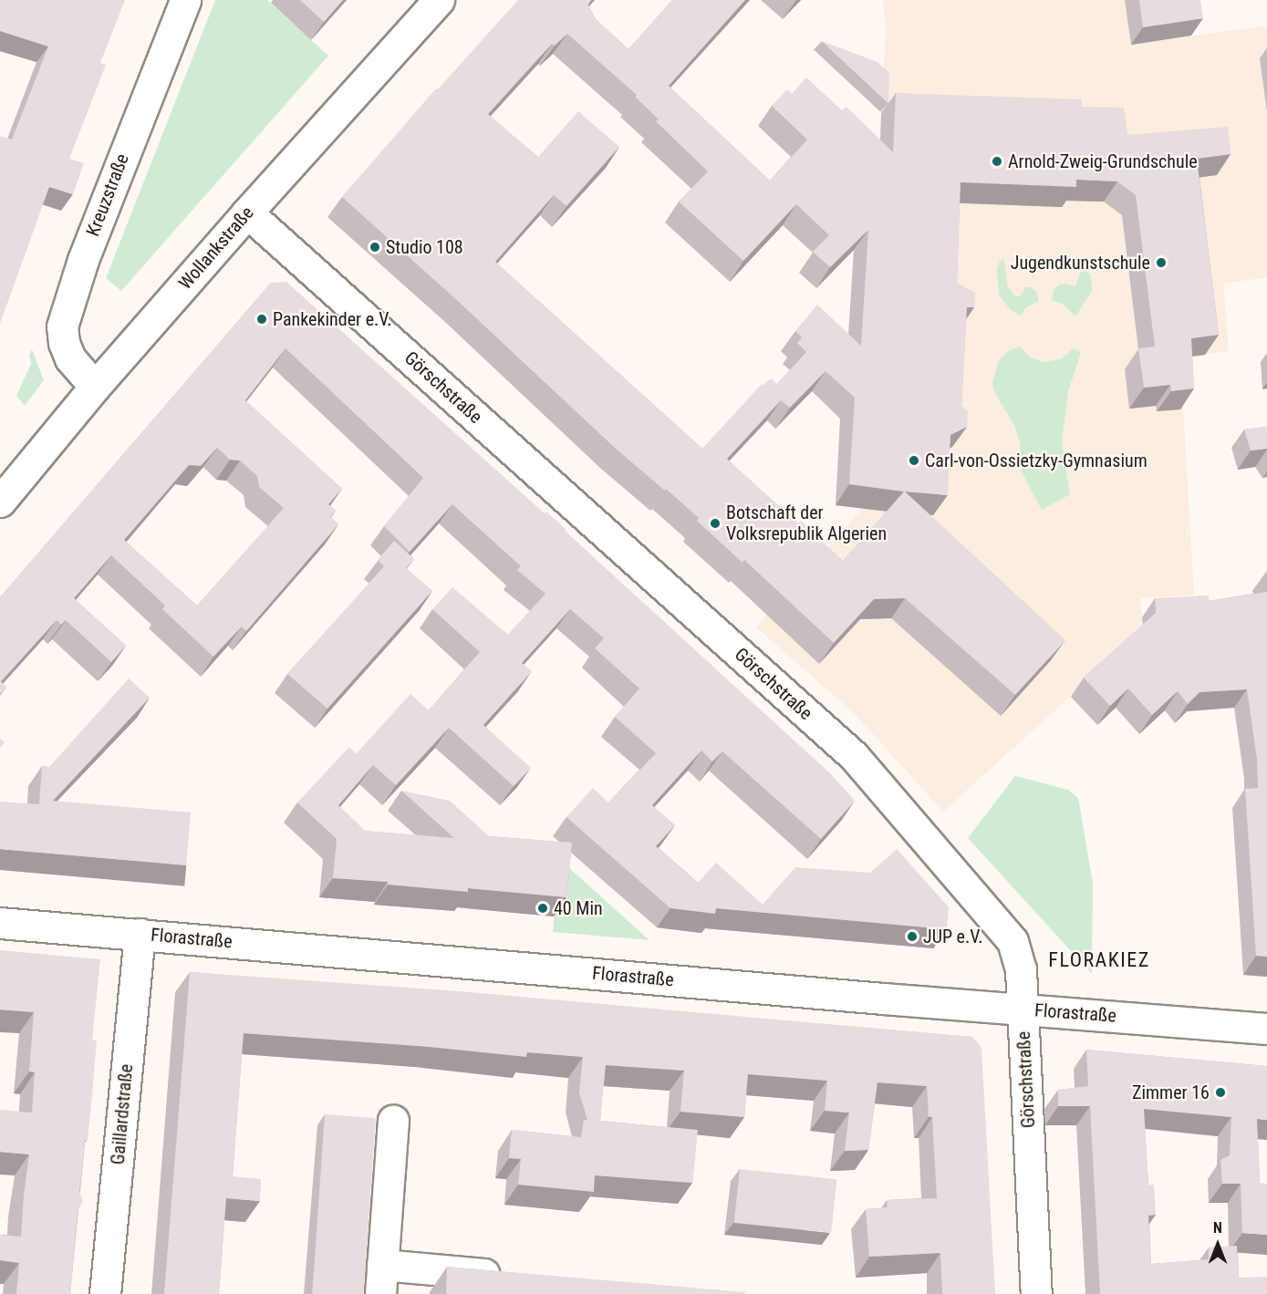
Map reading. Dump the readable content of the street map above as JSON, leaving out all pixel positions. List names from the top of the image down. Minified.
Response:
{"streets":{"street":["Kreuzstraße","Wollankstraße","Görschstraße","Florastraße","Gaillardstraße"]},"crossings":[["Kreuzstraße","Wollankstraße"],["Wollankstraße","Görschstraße"],["Görschstraße","Florastraße"],["Florastraße","Gaillardstraße"]],"districts":["FLORAKIEZ"],"places":["Arnold-Zweig-Grundschule","Studio 108","Jugendkunstschule","Pankekinder e.V.","Carl-von-Ossietzky-Gymnasium","Botschaft der Volksrepublik Algerien","40 Min","JUP e.V.","Zimmer 16"],"north":"top"}
